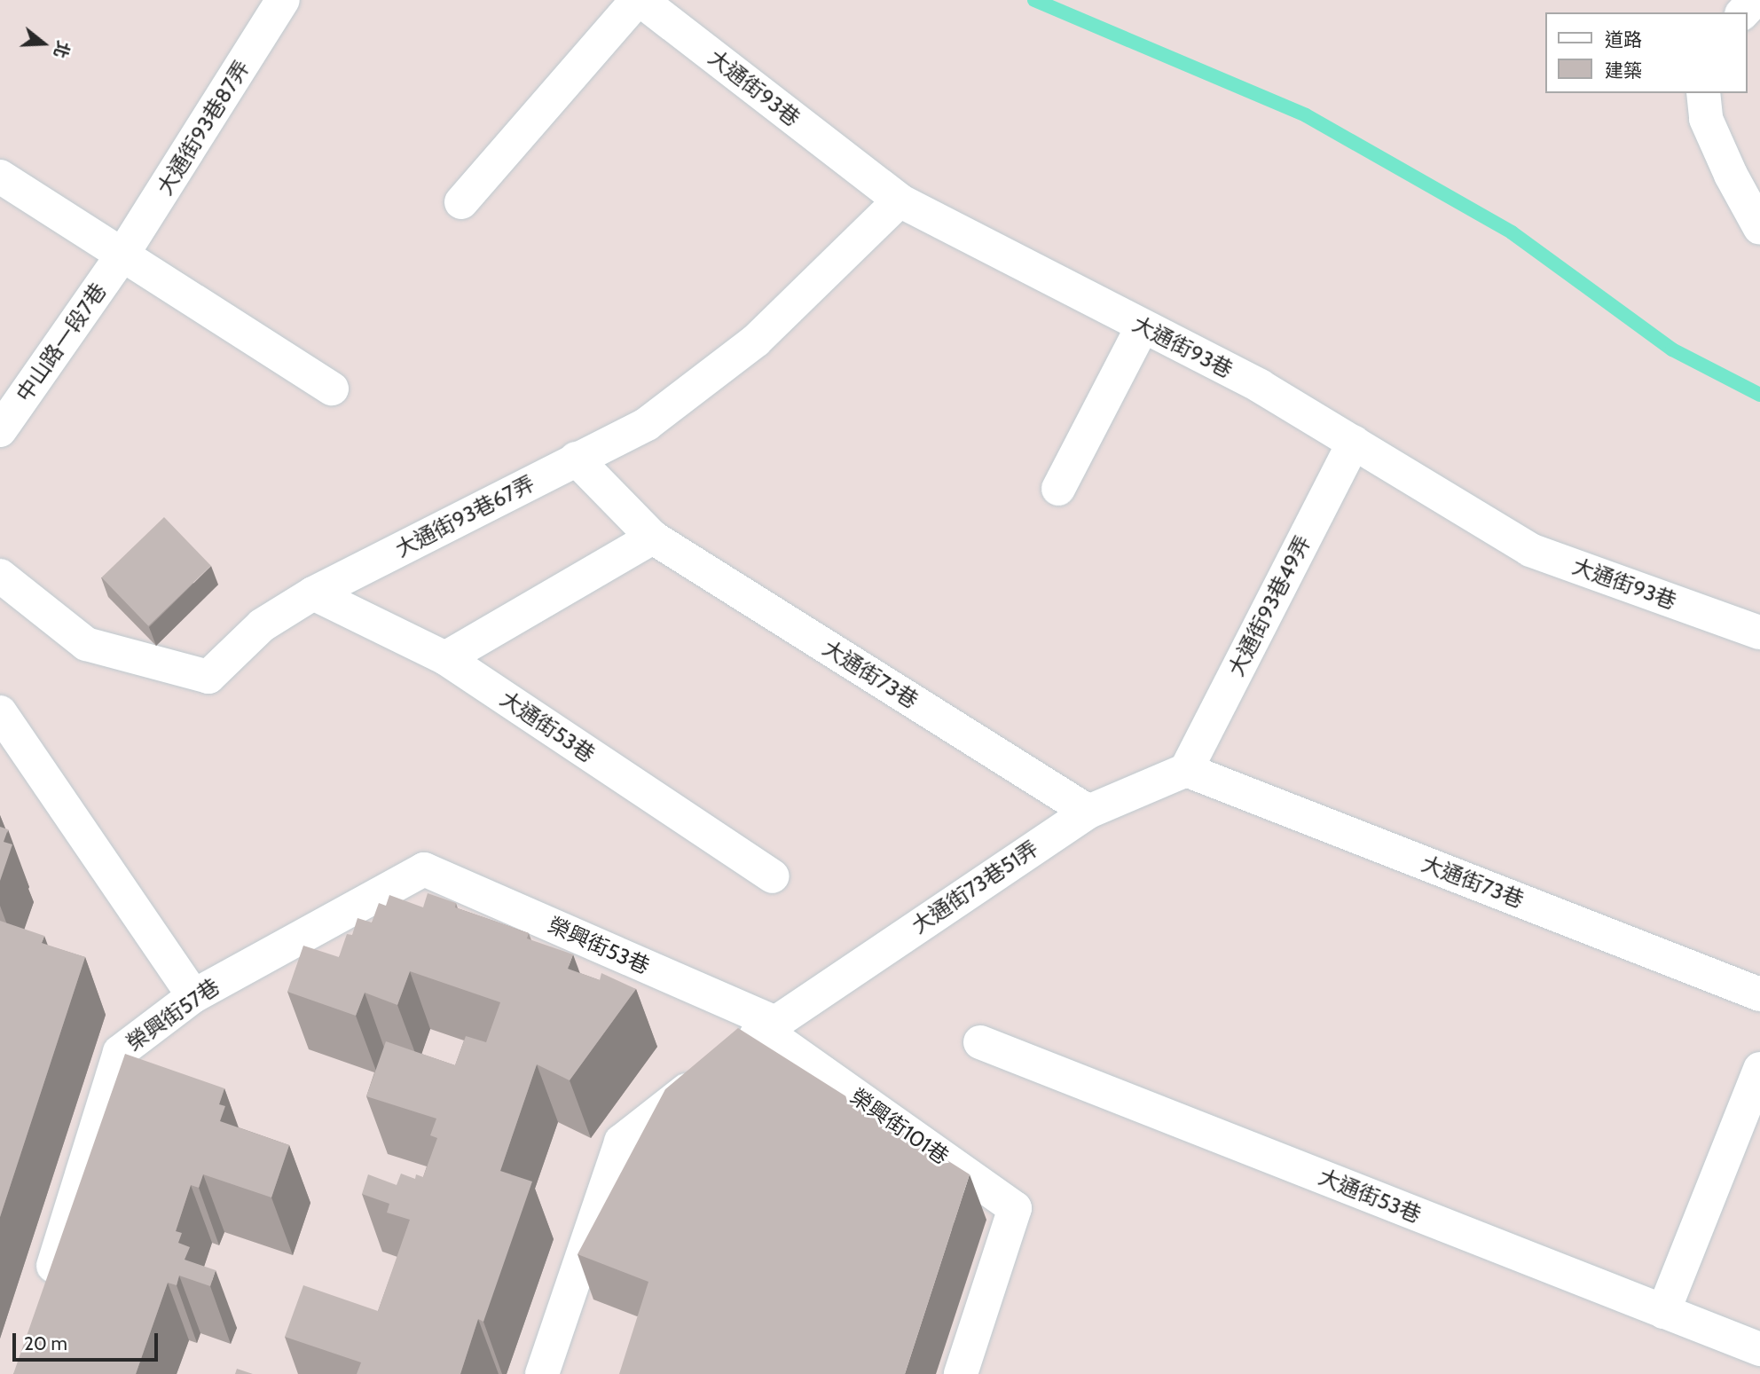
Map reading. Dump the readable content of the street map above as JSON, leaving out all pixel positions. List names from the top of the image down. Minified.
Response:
{"streets":{"street":["大通街93巷","大通街93巷87弄","中山路一段7巷","大通街93巷67弄","大通街93巷49弄","大通街73巷","大通街53巷","大通街73巷51弄","榮興街53巷","榮興街57巷","榮興街101巷"]},"crossings":[["大通街93巷","大通街93巷67弄"],["大通街93巷","大通街93巷49弄"],["大通街93巷87弄","中山路一段7巷"],["大通街93巷67弄","大通街73巷"],["大通街93巷67弄","大通街53巷"],["大通街93巷49弄","大通街73巷"],["大通街93巷49弄","大通街73巷51弄"],["大通街73巷","大通街73巷51弄"],["大通街73巷51弄","榮興街53巷"],["大通街73巷51弄","榮興街101巷"],["榮興街53巷","榮興街57巷"],["榮興街53巷","榮興街101巷"]],"legend":["道路","建築"],"scale_bar":"20 m","north":"right"}
